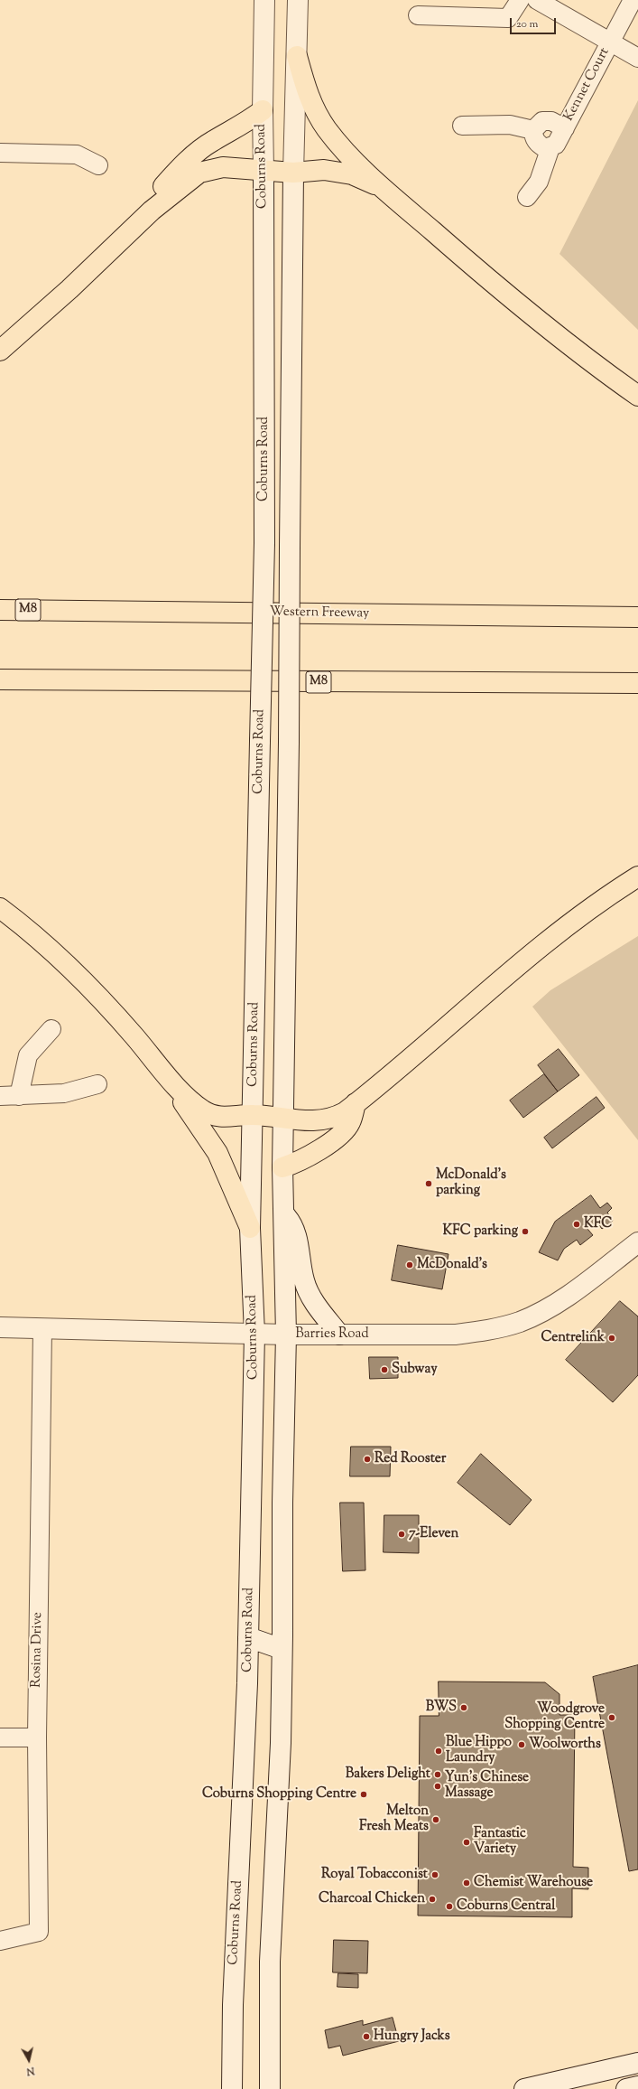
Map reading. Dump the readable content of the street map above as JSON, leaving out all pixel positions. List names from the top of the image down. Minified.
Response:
{"streets":{"highway":["M8","Western Freeway"],"main road":["Coburns Road","Barries Road"],"street":["Kennet Court","Rosina Drive"]},"crossings":[["Coburns Road","Barries Road"],["Barries Road","Rosina Drive"]],"places":["McDonald's parking","KFC","KFC parking","McDonald's","Centrelink","Subway","Red Rooster","7-Eleven","BWS","Woodgrove Shopping Centre","Woolworths","Blue Hippo Laundry","Bakers Delight","Yun's Chinese Massage","Coburns Shopping Centre","Melton Fresh Meats","Fantastic Variety","Royal Tobacconist","Chemist Warehouse","Charcoal Chicken","Coburns Central","Hungry Jacks"],"scale_bar":"20 m","north":"bottom"}
